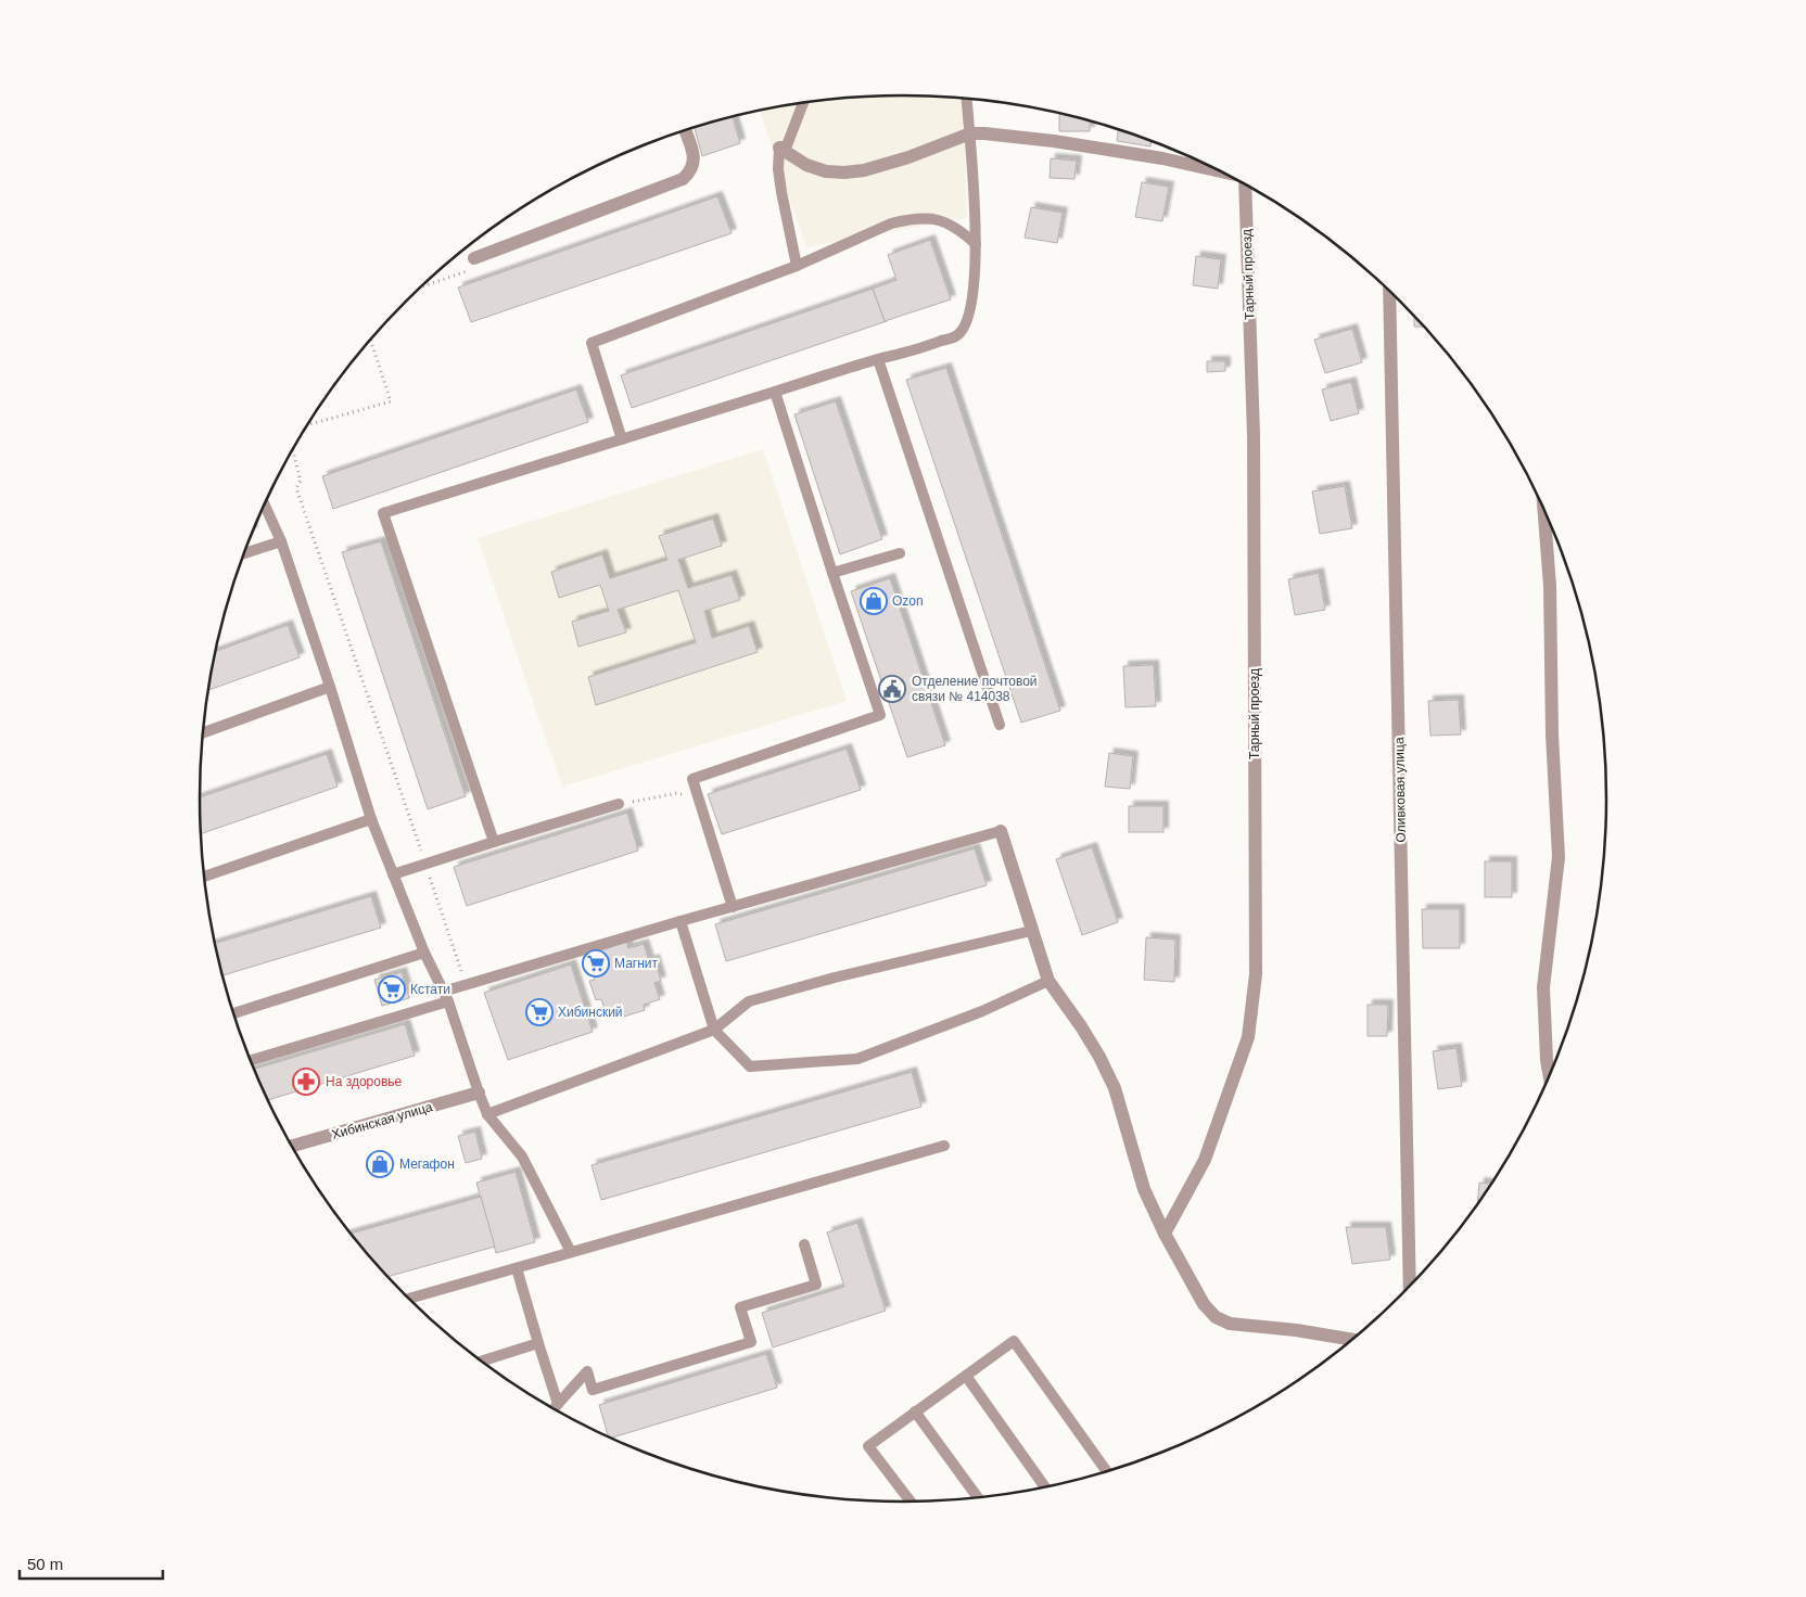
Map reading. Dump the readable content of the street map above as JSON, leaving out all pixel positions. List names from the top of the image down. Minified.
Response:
{"streets":{"street":["Тарный проезд","Оливковая улица","Хибинская улица"]},"places":{"shop":["Ozon","Мегафон"],"public building":["Отделение почтовой связи № 414038"],"supermarket":["Магнит","Кстати","Хибинский"],"pharmacy":["На здоровье"]},"scale_bar":"50 m"}
